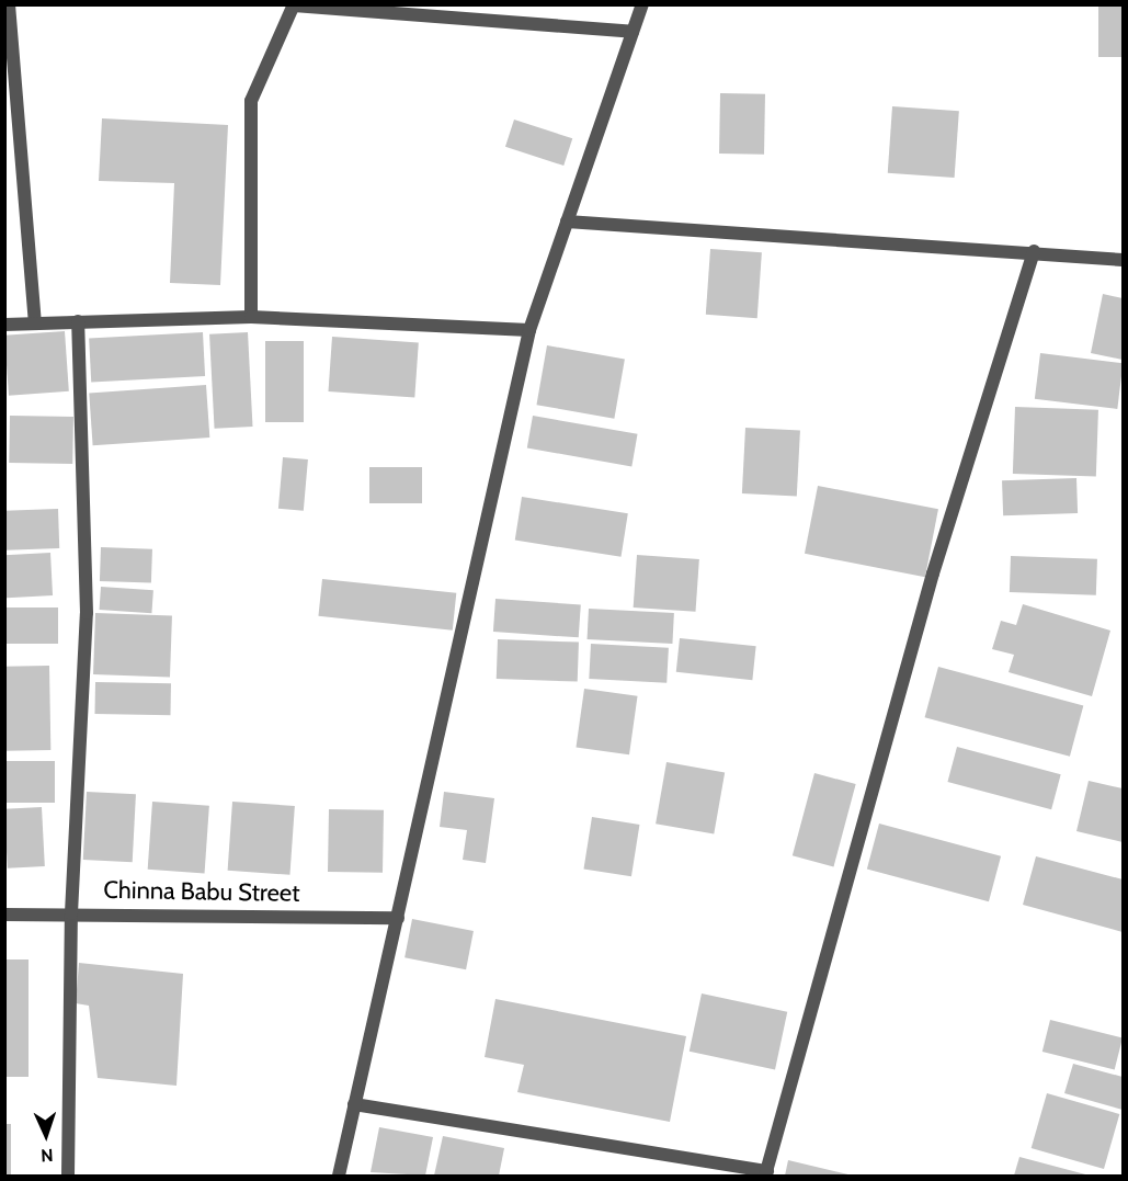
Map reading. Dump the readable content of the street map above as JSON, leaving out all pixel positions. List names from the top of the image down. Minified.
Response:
{"streets":{"street":["Chinna Babu Street"]},"north":"bottom"}
